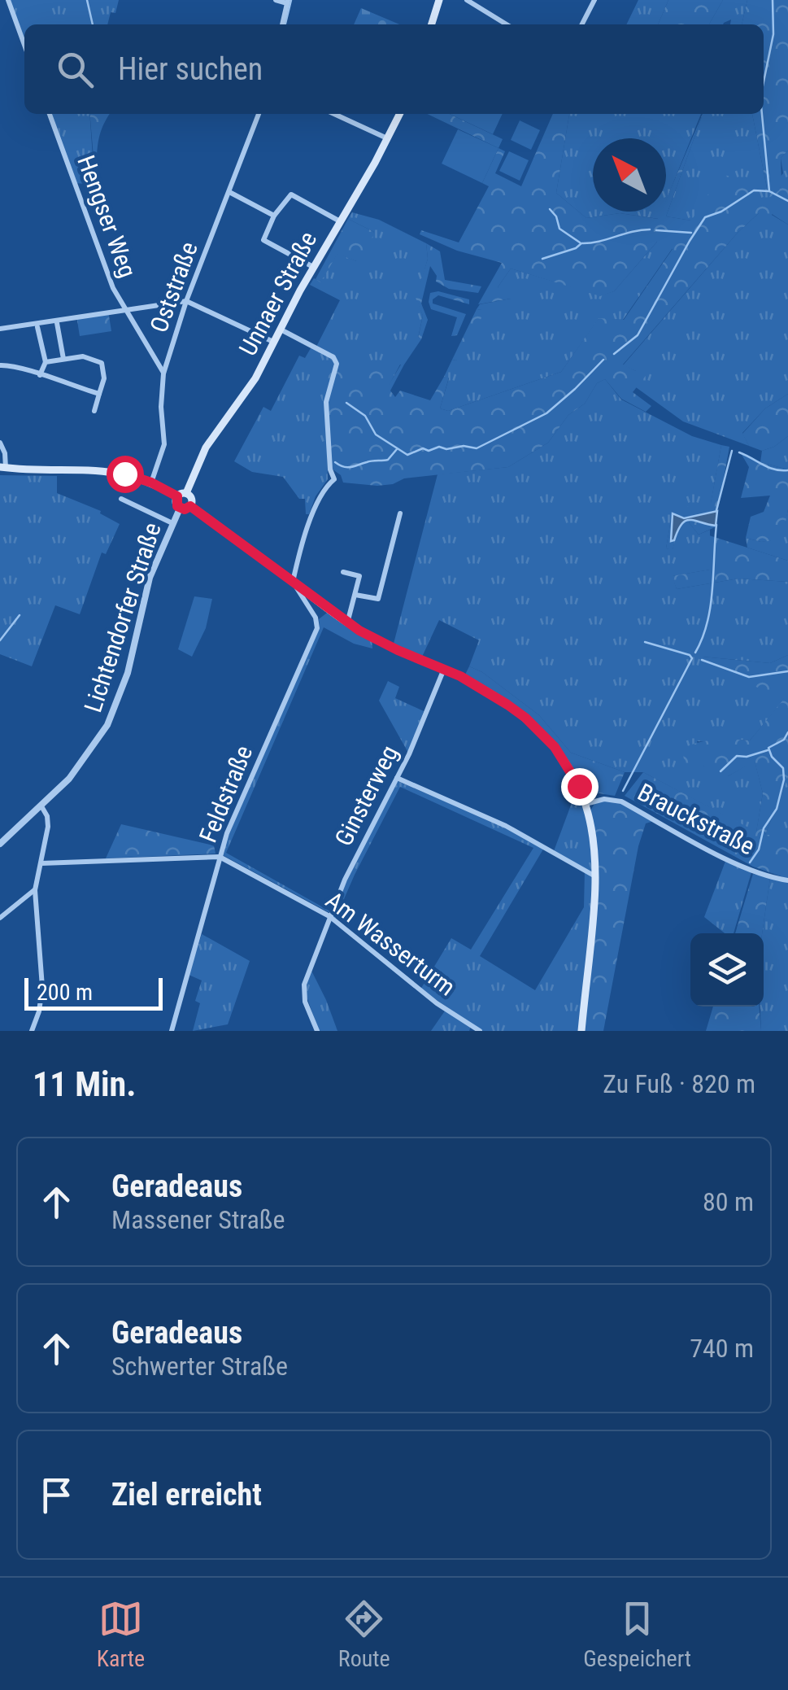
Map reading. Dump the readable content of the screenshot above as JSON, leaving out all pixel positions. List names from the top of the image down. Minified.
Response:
{"streets":{"main road":["Unnaer Straße"],"street":["Hengser Weg","Oststraße","Lichtendorfer Straße","Feldstraße","Ginsterweg","Brauckstraße","Am Wasserturm"]},"crossings":[["Hengser Weg","Oststraße"],["Unnaer Straße","Lichtendorfer Straße"],["Feldstraße","Am Wasserturm"],["Ginsterweg","Am Wasserturm"]],"scale_bar":"200 m","north":"top left","page":{"search":"Hier suchen","scale":"200 m","heading":["11 Min.","Zu Fuß · 820 m"],"list":[["Geradeaus","Massener Straße","80 m"],["Geradeaus","Schwerter Straße","740 m"],"Ziel erreicht"],"nav":["Karte","Route","Gespeichert"]}}
